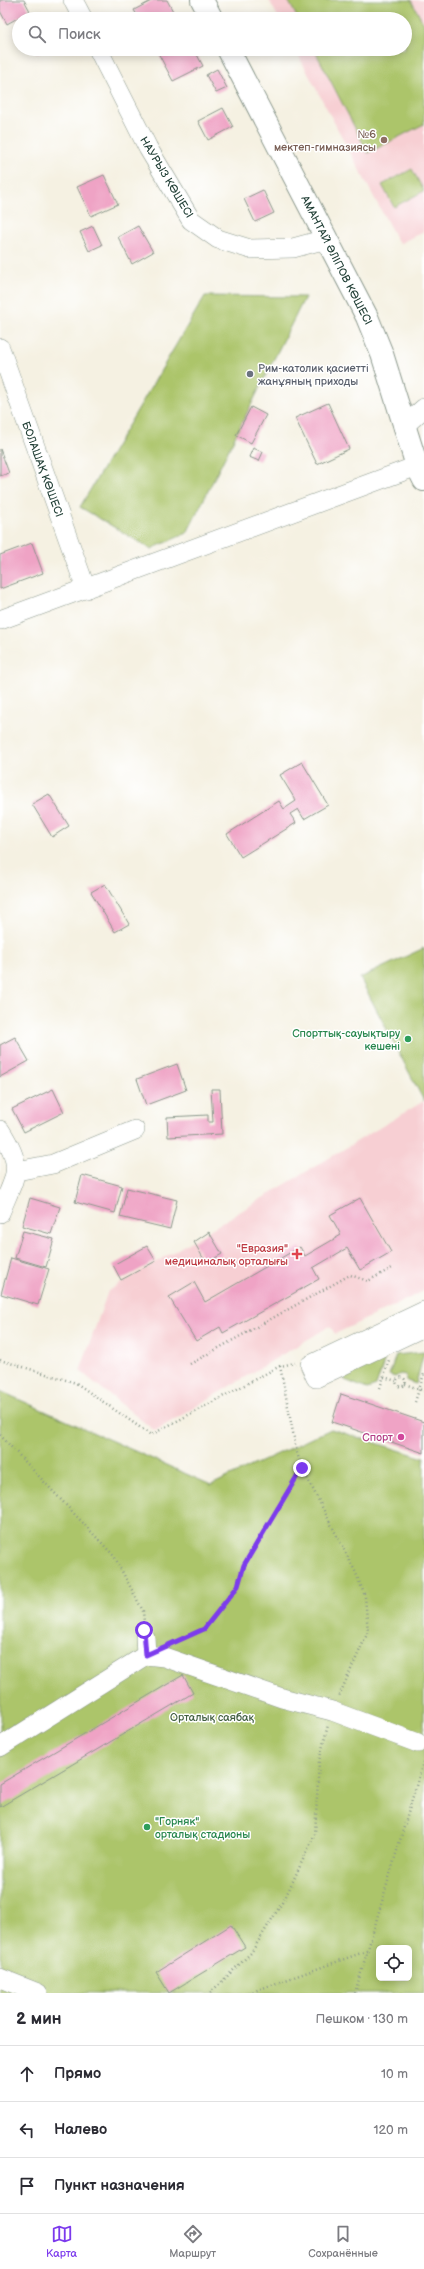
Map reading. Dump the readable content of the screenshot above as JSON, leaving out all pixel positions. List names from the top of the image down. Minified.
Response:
{"streets":{"main road":["АМАНТАЙ ӘЛІПОВ КӨШЕСІ"],"street":["НАУРЫЗ КӨШЕСІ","БОЛАШАҚ КӨШЕСІ"]},"crossings":[["НАУРЫЗ КӨШЕСІ","АМАНТАЙ ӘЛІПОВ КӨШЕСІ"]],"parks":["Орталық саябақ"],"places":{"other":["№6 мектеп-гимназиясы","Рим-католик қасиетті жанұяның приходы","Спорттық-сауықтыру кешені","Спорт","\"Горняк\" орталық стадионы"],"health":["\"Евразия\" медициналық орталығы"]},"page":{"search":"Поиск","heading":["2 мин","Пешком · 130 m"],"list":[["Прямо","10 m"],["Налево","120 m"],"Пункт назначения"],"nav":["Карта","Маршрут","Сохранённые"]}}
